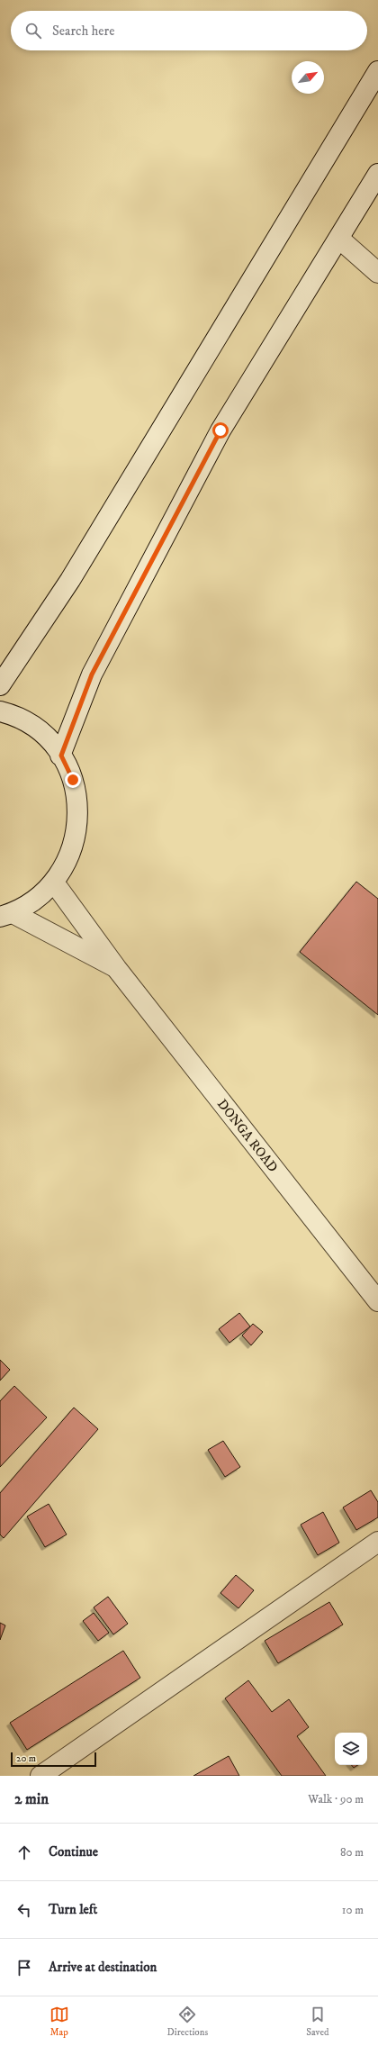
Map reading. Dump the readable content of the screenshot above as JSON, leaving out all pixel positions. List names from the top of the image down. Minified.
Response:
{"streets":{"main road":["DONGA ROAD"]},"scale_bar":"20 m","north":"top right","page":{"search":"Search here","scale":"20 m","heading":["2 min","Walk · 90 m"],"list":[["Continue","80 m"],["Turn left","10 m"],"Arrive at destination"],"nav":["Map","Directions","Saved"]}}
